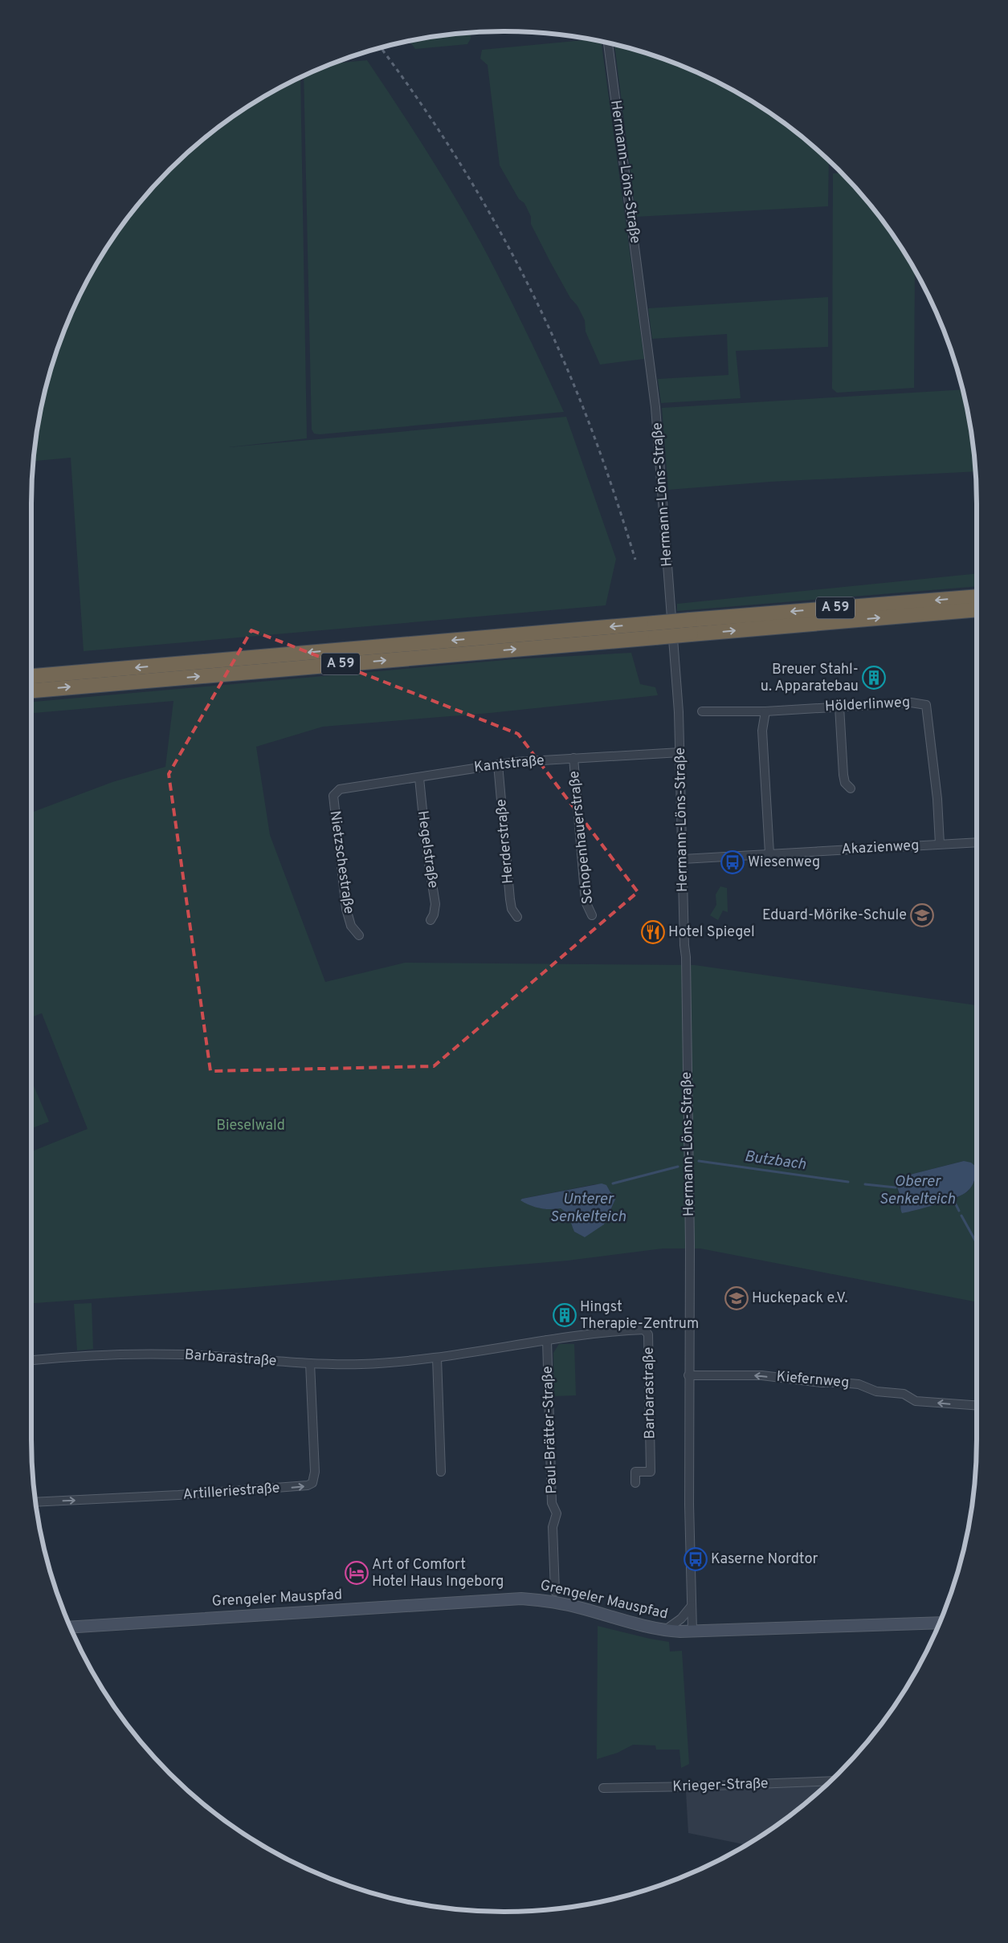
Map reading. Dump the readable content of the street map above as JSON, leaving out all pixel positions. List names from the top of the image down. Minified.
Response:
{"streets":{"highway":["A 59"],"main road":["Grengeler Mauspfad"],"street":["Hermann-Löns-Straße","Hölderlinweg","Kantstraße","Schopenhauerstraße","Herderstraße","Akazienweg","Hegelstraße","Nietzschestraße","Barbarastraße","Kiefernweg","Paul-Brätter-Straße","Artilleriestraße","Krieger-Straße"]},"crossings":[["Hermann-Löns-Straße","Kantstraße"],["Hermann-Löns-Straße","Akazienweg"],["Hermann-Löns-Straße","Kiefernweg"],["Hermann-Löns-Straße","Grengeler Mauspfad"],["Hölderlinweg","Akazienweg"],["Kantstraße","Schopenhauerstraße"],["Kantstraße","Herderstraße"],["Kantstraße","Hegelstraße"],["Kantstraße","Nietzschestraße"],["Barbarastraße","Paul-Brätter-Straße"],["Barbarastraße","Artilleriestraße"]],"one_way":["Kiefernweg"],"water":["Butzbach","Oberer Senkelteich","Unterer Senkelteich"],"parks":["Bieselwald"],"places":{"building":["Breuer Stahl- u. Apparatebau","Hingst Therapie-Zentrum"],"bus stop":["Wiesenweg","Kaserne Nordtor"],"school or university":["Eduard-Mörike-Schule","Huckepack e.V."],"restaurant":["Hotel Spiegel"],"hotel":["Art of Comfort Hotel Haus Ingeborg"]}}
